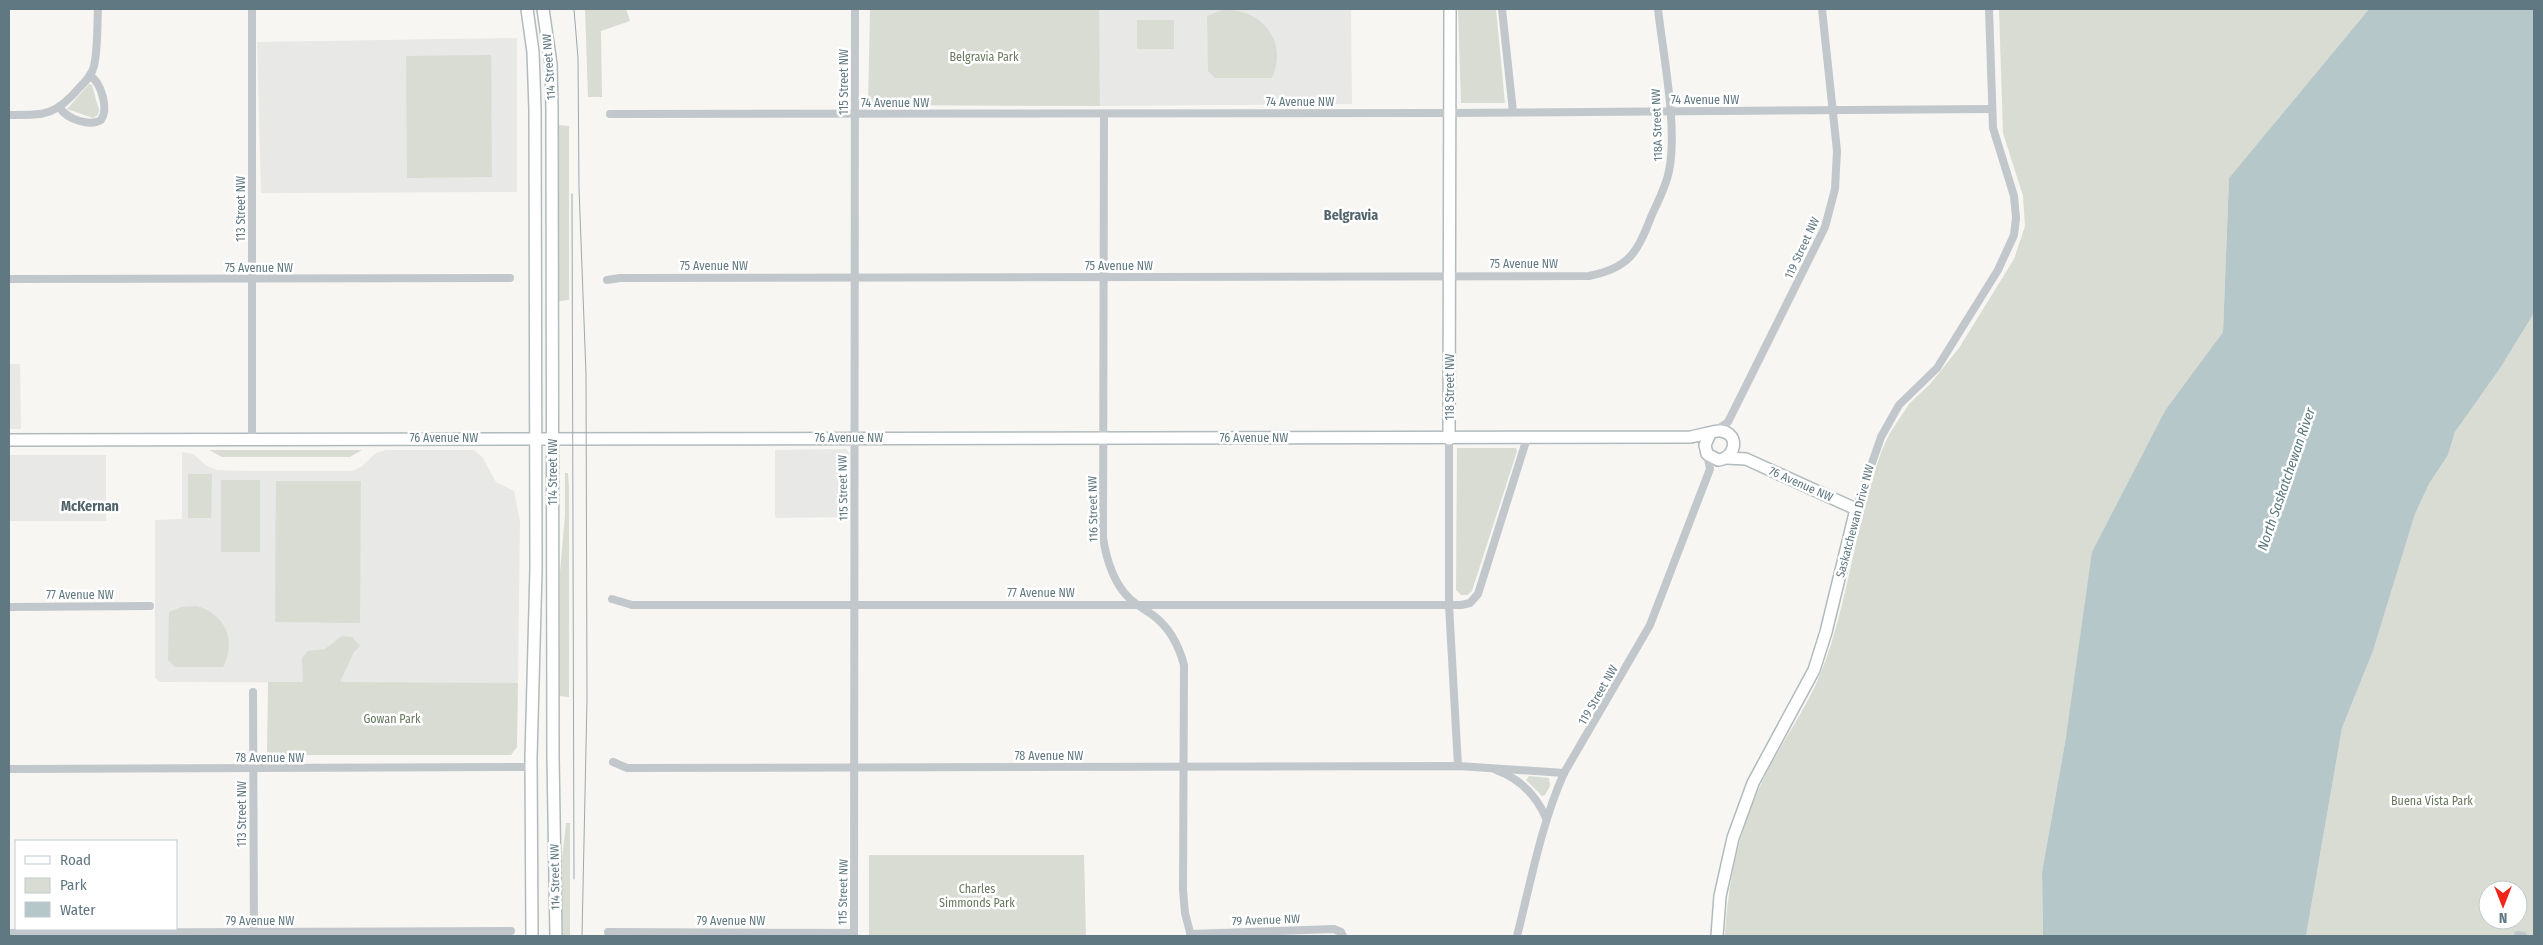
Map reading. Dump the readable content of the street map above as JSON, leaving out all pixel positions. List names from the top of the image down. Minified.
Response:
{"streets":{"street":["114 Street NW","115 Street NW","74 Avenue NW","118A Street NW","113 Street NW","119 Street NW","75 Avenue NW","118 Street NW","76 Avenue NW","116 Street NW","Saskatchewan Drive NW","77 Avenue NW","78 Avenue NW","79 Avenue NW"]},"crossings":[["114 Street NW","76 Avenue NW"],["114 Street NW","78 Avenue NW"],["115 Street NW","74 Avenue NW"],["115 Street NW","75 Avenue NW"],["115 Street NW","76 Avenue NW"],["115 Street NW","77 Avenue NW"],["115 Street NW","78 Avenue NW"],["115 Street NW","79 Avenue NW"],["74 Avenue NW","118A Street NW"],["74 Avenue NW","119 Street NW"],["74 Avenue NW","118 Street NW"],["74 Avenue NW","116 Street NW"],["74 Avenue NW","Saskatchewan Drive NW"],["118A Street NW","75 Avenue NW"],["113 Street NW","75 Avenue NW"],["113 Street NW","76 Avenue NW"],["113 Street NW","78 Avenue NW"],["113 Street NW","79 Avenue NW"],["119 Street NW","76 Avenue NW"],["119 Street NW","78 Avenue NW"],["75 Avenue NW","118 Street NW"],["75 Avenue NW","116 Street NW"],["118 Street NW","76 Avenue NW"],["118 Street NW","77 Avenue NW"],["118 Street NW","78 Avenue NW"],["76 Avenue NW","116 Street NW"],["76 Avenue NW","Saskatchewan Drive NW"],["76 Avenue NW","77 Avenue NW"],["116 Street NW","77 Avenue NW"],["116 Street NW","78 Avenue NW"],["116 Street NW","79 Avenue NW"]],"districts":["Belgravia","McKernan"],"water":["North Saskatchewan River"],"parks":["Belgravia Park","Gowan Park","Buena Vista Park","Charles Simmonds Park"],"legend":["Road","Park","Water"],"north":"bottom"}
